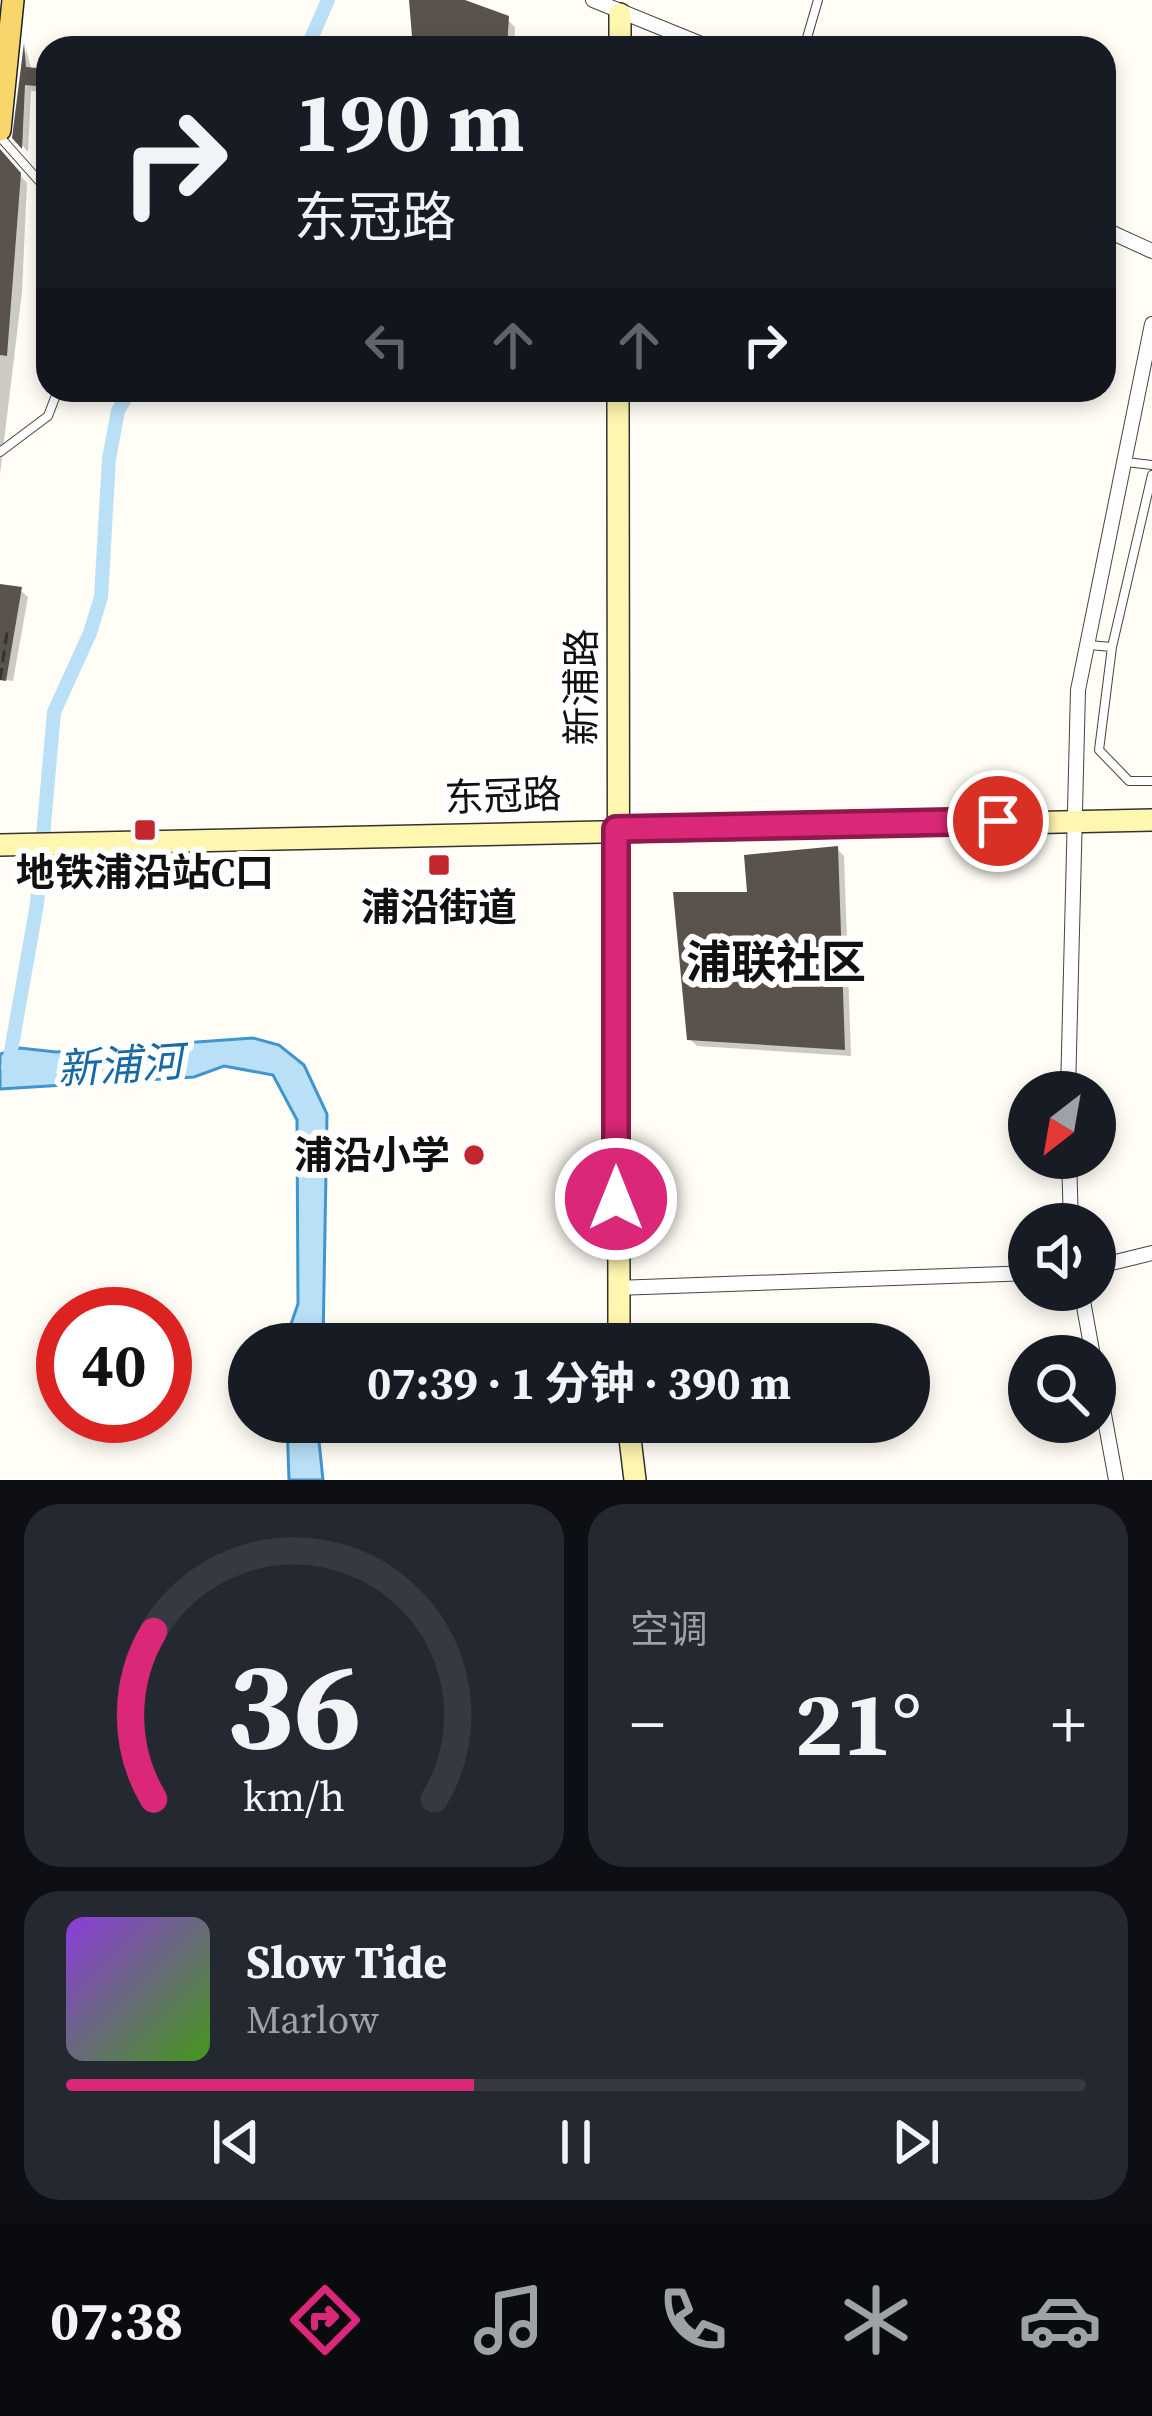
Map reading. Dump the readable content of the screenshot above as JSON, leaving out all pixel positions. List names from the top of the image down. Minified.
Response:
{"streets":{"main road":["新浦路","东冠路"]},"crossings":[["新浦路","东冠路"]],"districts":["浦联社区"],"water":["新浦河"],"places":{"transit":["地铁浦沿站C口","浦沿街道"],"other":["浦沿小学"]},"north":"bottom left","page":{"turn":["190 m","东冠路"],"limit":"40","trip":"07:39 · 1 分钟 · 390 m","tile":"空调","heat":["−","21°","+"],"song":["Slow Tide","Marlow"],"tabs":"07:38","gauge":["36","km/h"]}}
